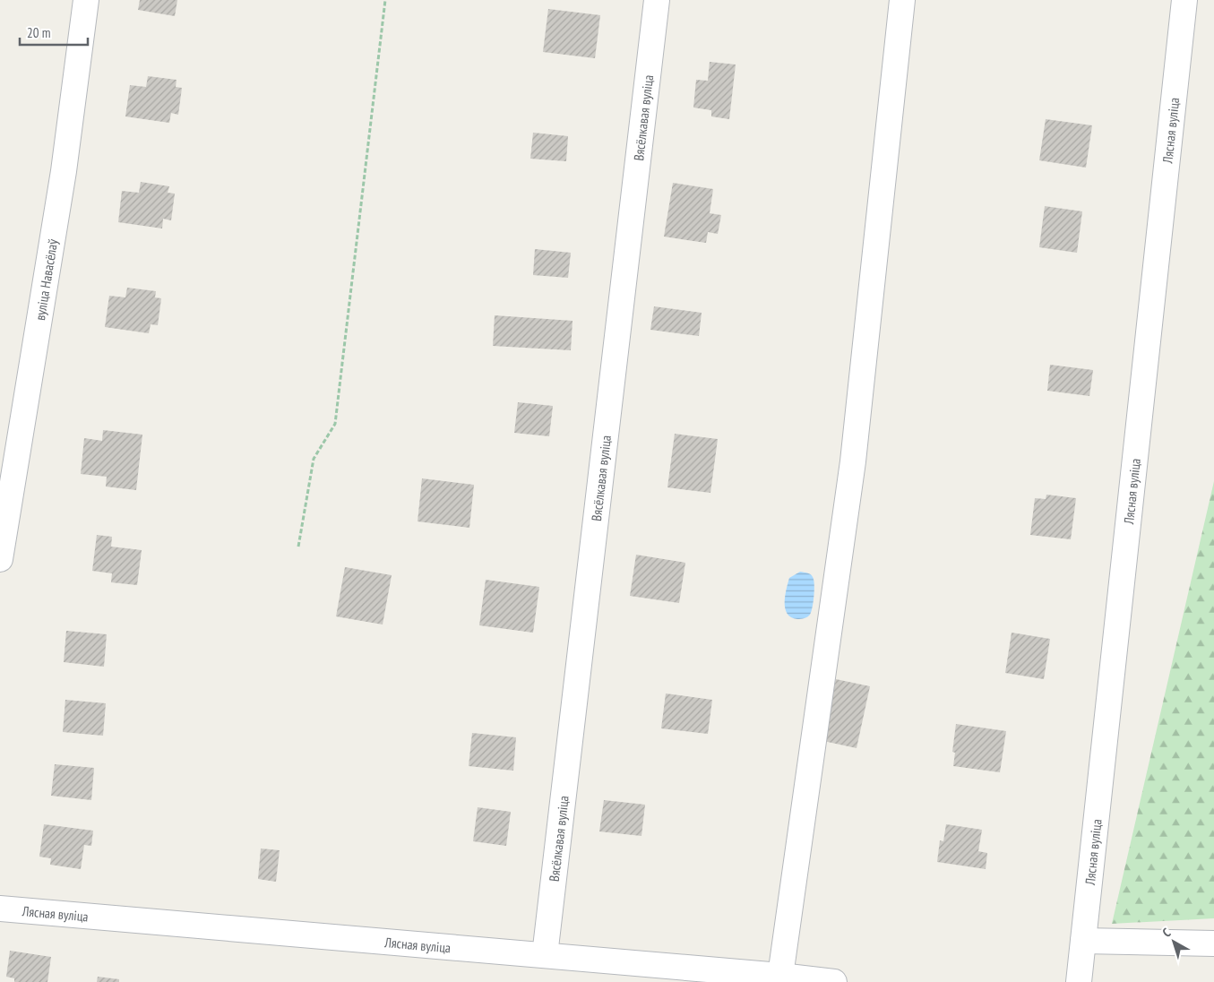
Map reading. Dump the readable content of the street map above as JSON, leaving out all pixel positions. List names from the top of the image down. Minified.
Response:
{"streets":{"street":["Вясёлкавая вуліца","Лясная вуліца","вуліца Навасёлаў"]},"crossings":[["Вясёлкавая вуліца","Лясная вуліца"]],"scale_bar":"20 m","north":"top left"}
